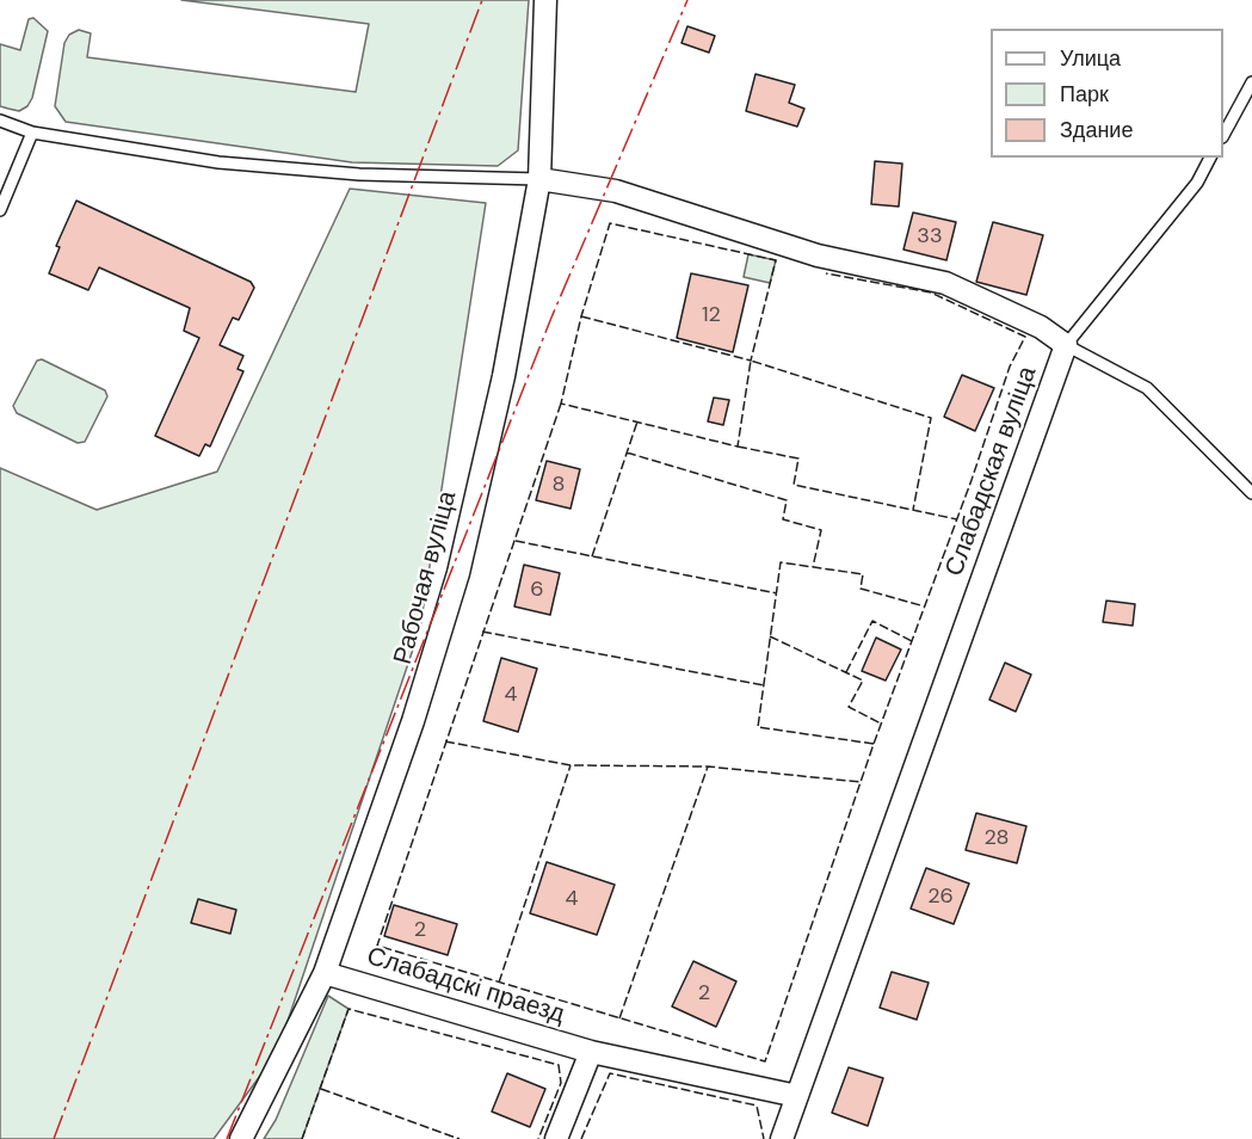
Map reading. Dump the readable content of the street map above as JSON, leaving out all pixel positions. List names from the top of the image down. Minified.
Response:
{"streets":{"street":["Слабадская вуліца","Рабочая вуліца","Слабадскі праезд"]},"crossings":[["Слабадская вуліца","Рабочая вуліца"],["Слабадская вуліца","Слабадскі праезд"],["Рабочая вуліца","Слабадскі праезд"]],"house_numbers":["33","12","8","6","4","28","26","4","2","2"],"legend":["Улица","Парк","Здание"]}
